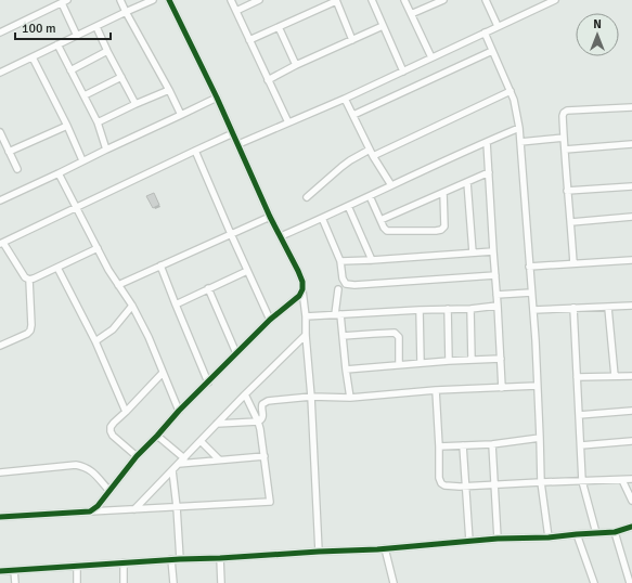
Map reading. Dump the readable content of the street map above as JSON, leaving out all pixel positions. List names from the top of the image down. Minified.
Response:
{"scale_bar":"100 m","north":"top"}
